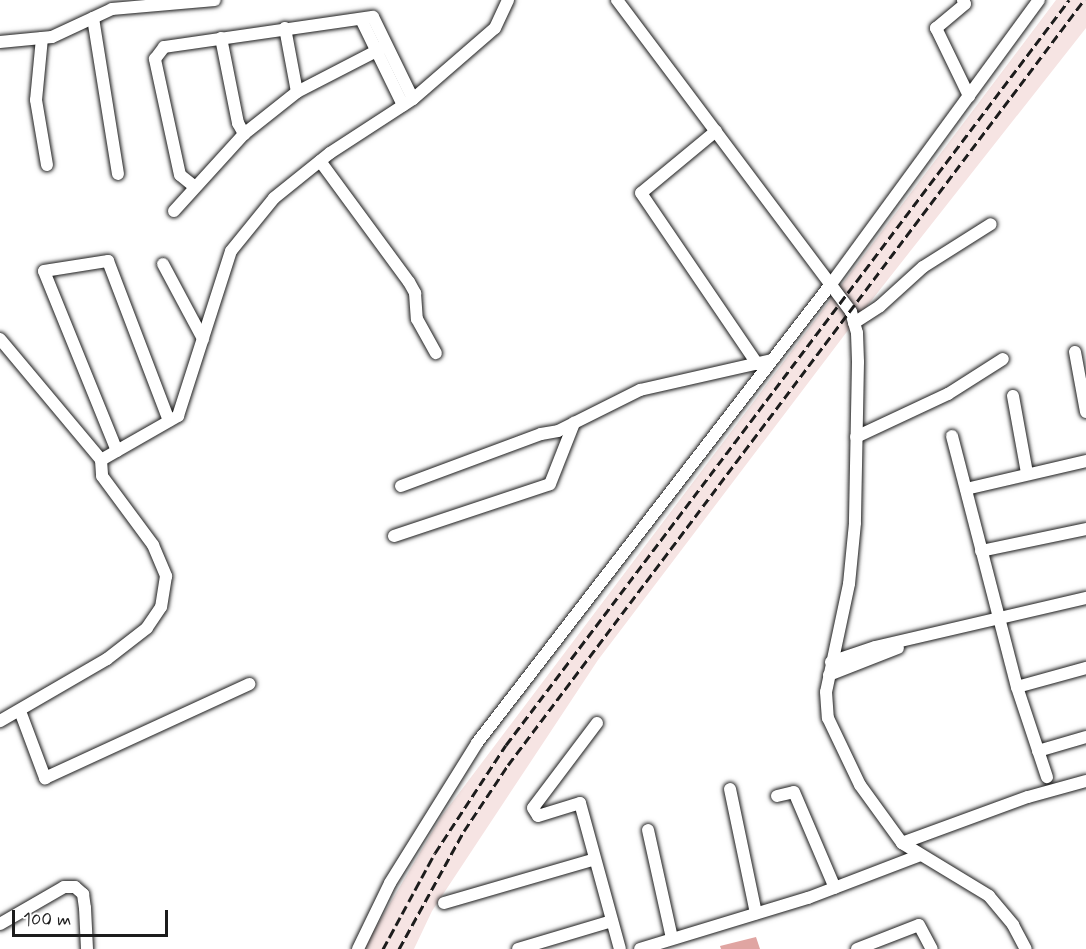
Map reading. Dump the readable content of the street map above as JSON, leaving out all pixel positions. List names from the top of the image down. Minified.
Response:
{"scale_bar":"100 m"}
